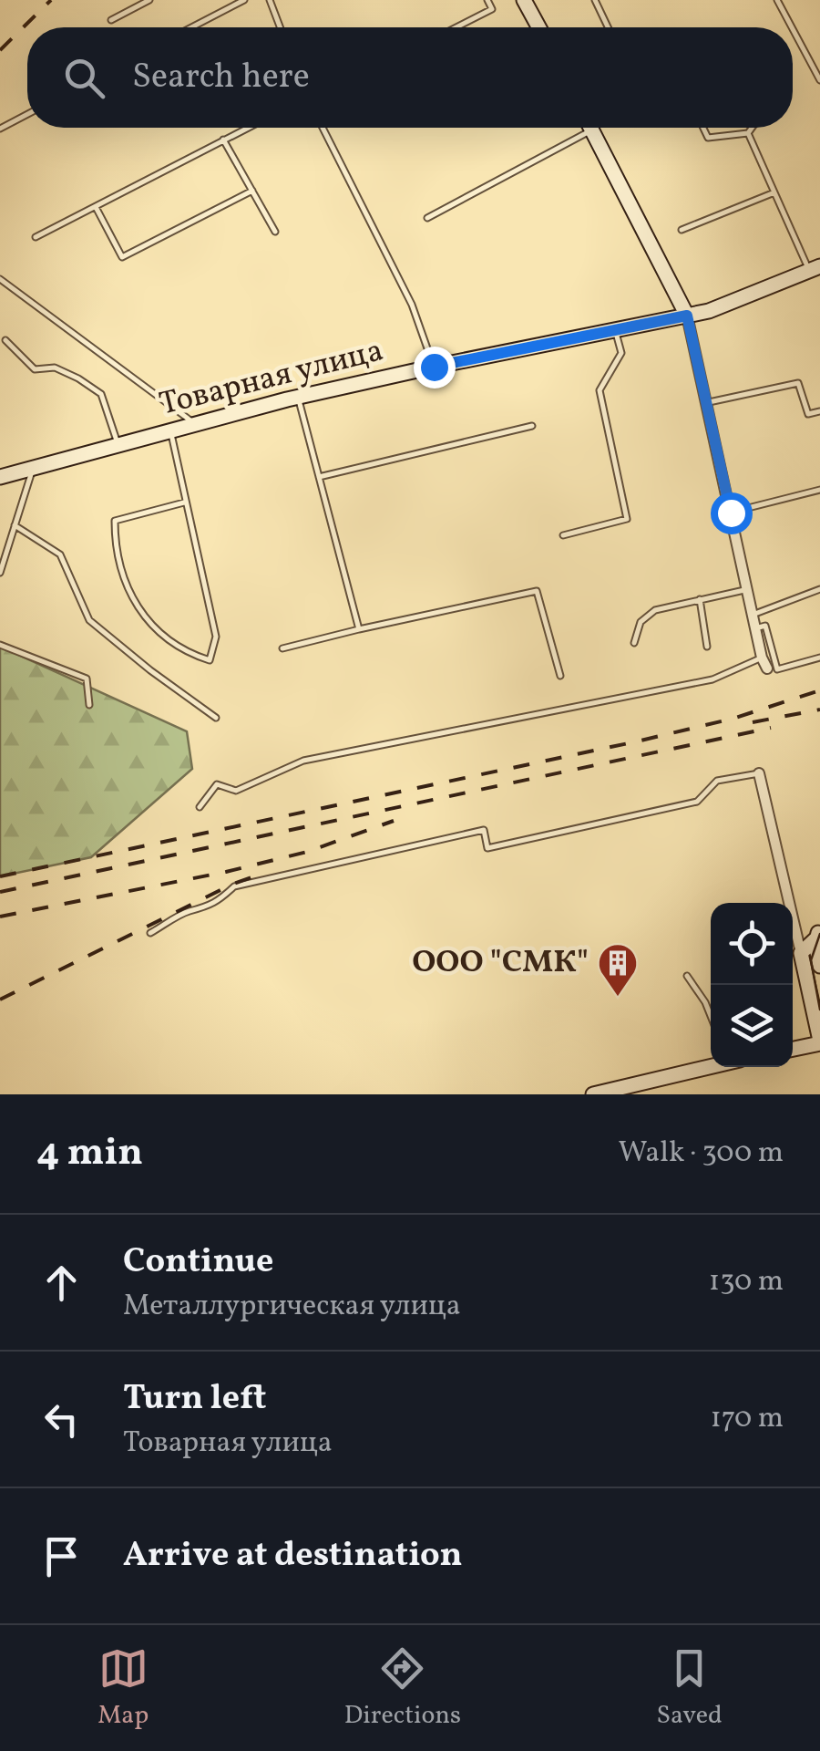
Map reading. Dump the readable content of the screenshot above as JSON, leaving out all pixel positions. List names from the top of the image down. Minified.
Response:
{"streets":{"street":["Товарная улица"]},"places":{"building":["ООО \"СМК\""]},"page":{"search":"Search here","heading":["4 min","Walk · 300 m"],"list":[["Continue","Металлургическая улица","130 m"],["Turn left","Товарная улица","170 m"],"Arrive at destination"],"nav":["Map","Directions","Saved"]}}
